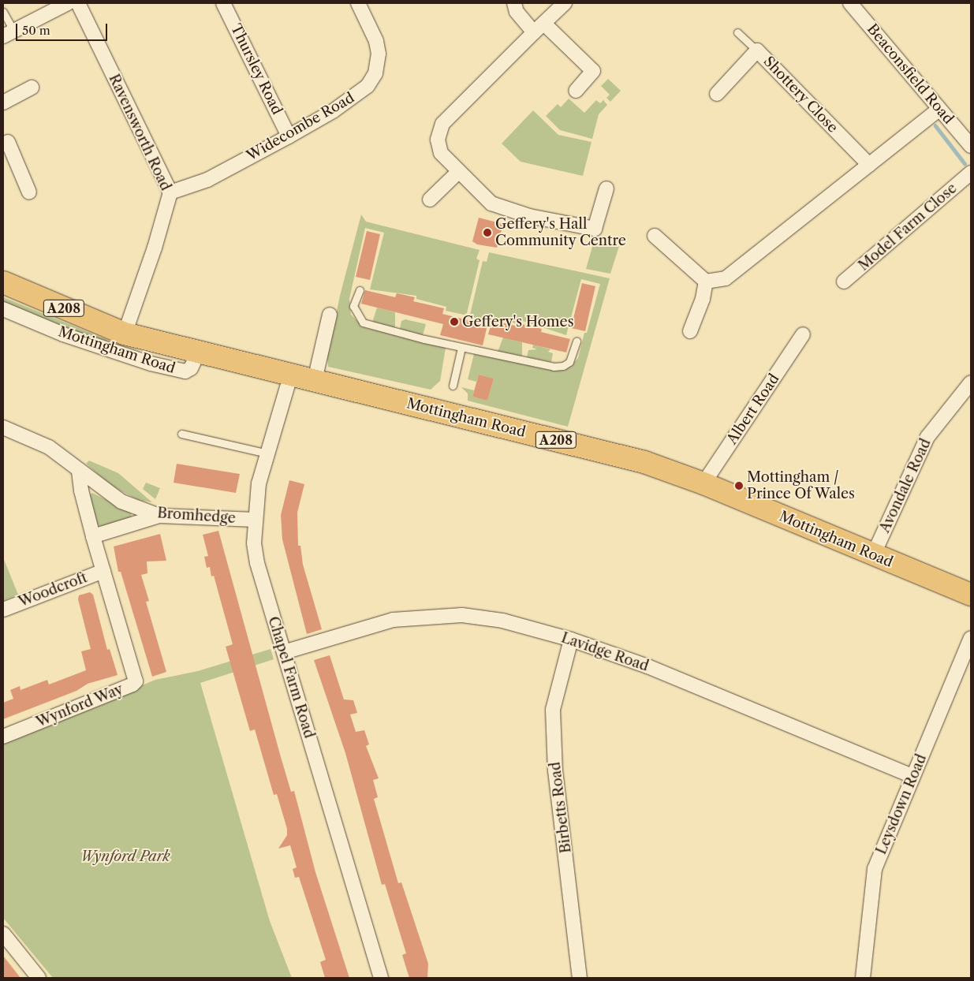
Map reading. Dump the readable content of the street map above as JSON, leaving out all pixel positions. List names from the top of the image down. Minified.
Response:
{"streets":{"main road":["A208","Mottingham Road"],"street":["Thursley Road","Beaconsfield Road","Shottery Close","Widecombe Road","Ravensworth Road","Model Farm Close","Albert Road","Avondale Road","Bromhedge","Woodcroft","Lavidge Road","Chapel Farm Road","Wynford Way","Leysdown Road","Birbetts Road"]},"crossings":[["Thursley Road","Widecombe Road"],["Widecombe Road","Ravensworth Road"],["Ravensworth Road","Mottingham Road"],["Mottingham Road","Albert Road"],["Mottingham Road","Avondale Road"],["Mottingham Road","Chapel Farm Road"],["Bromhedge","Chapel Farm Road"],["Woodcroft","Wynford Way"],["Lavidge Road","Chapel Farm Road"],["Lavidge Road","Leysdown Road"],["Lavidge Road","Birbetts Road"]],"parks":["Wynford Park"],"places":["Geffery's Hall Community Centre","Geffery's Homes","Mottingham / Prince Of Wales"],"scale_bar":"50 m"}
